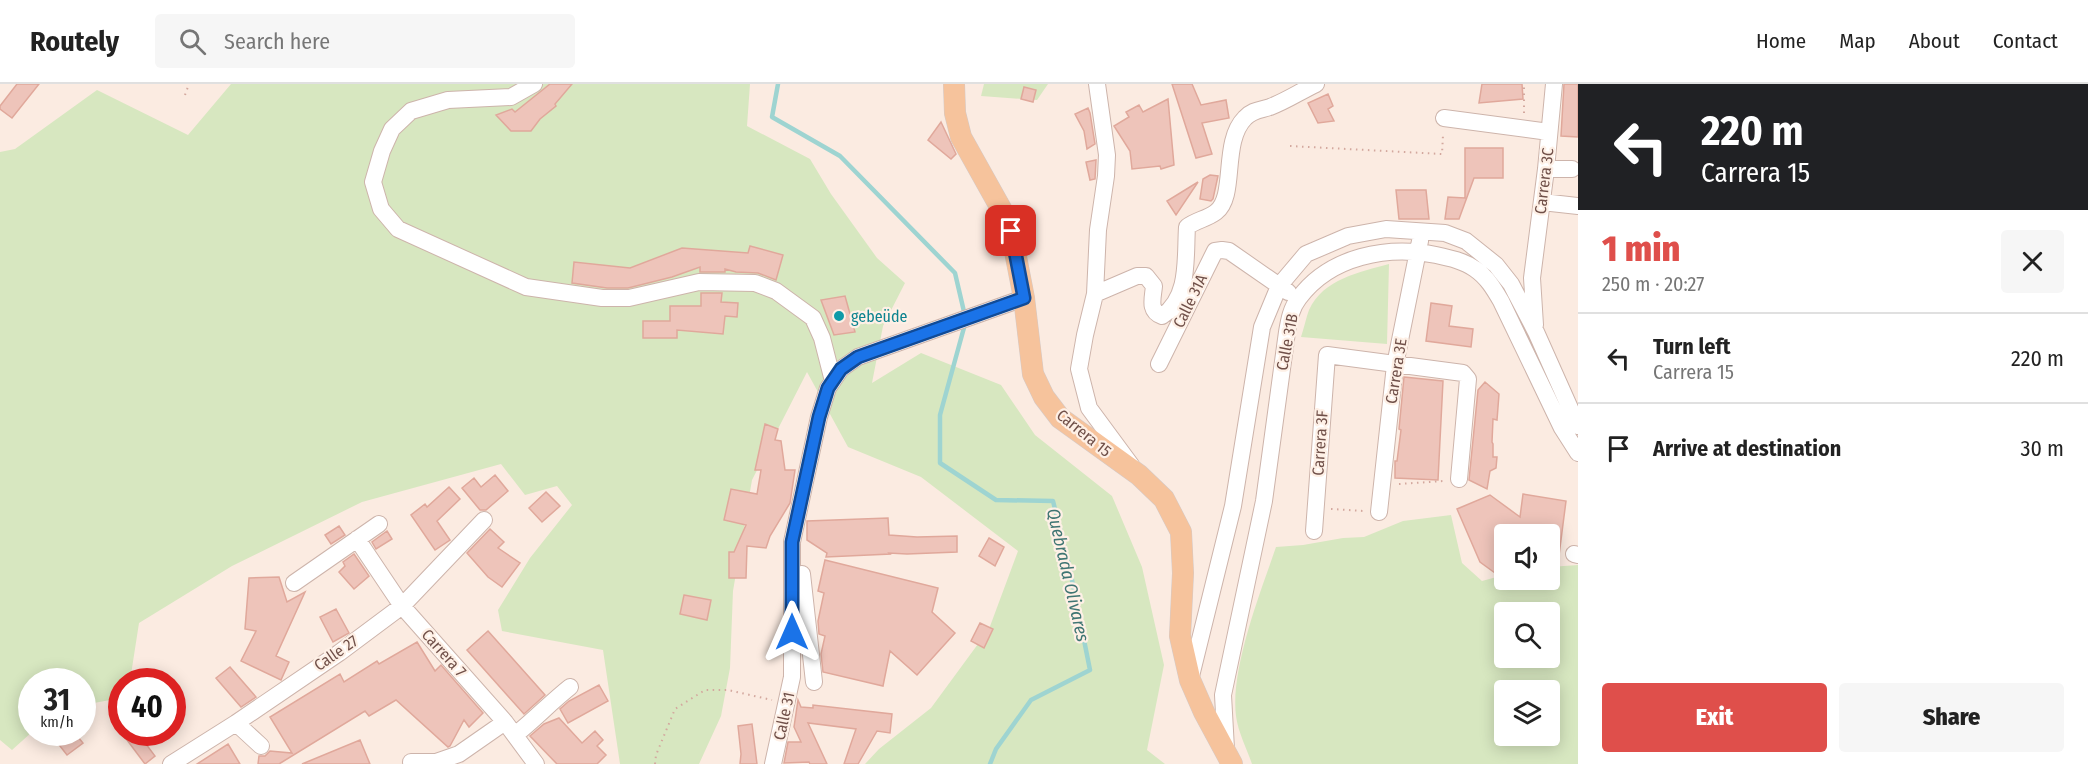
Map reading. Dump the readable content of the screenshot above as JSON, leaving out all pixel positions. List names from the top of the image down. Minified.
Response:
{"streets":{"main road":["Carrera 15"],"street":["Carrera 3C","Calle 31A","Calle 31B","Carrera 3E","Carrera 3F","Calle 27","Carrera 7","Calle 31"]},"crossings":[["Carrera 3C","Calle 31B"],["Calle 31A","Calle 31B"],["Calle 31B","Carrera 3E"],["Calle 31B","Carrera 15"],["Carrera 3E","Carrera 3F"],["Carrera 15","Calle 31"],["Calle 27","Carrera 7"]],"water":["Quebrada Olivares"],"places":["gebeüde"],"page":{"header":"Routely","search":"Search here","nav":["Home","Map","About","Contact"],"turn":["220 m","Carrera 15"],"heading":["1 min","250 m · 20:27"],"list":[{"name":"Turn left","note":"Carrera 15","value":"220 m"},{"name":"Arrive at destination","value":"30 m"}],"speed":"31 km/h","limit":"40","buttons":["Exit","Share"]}}
